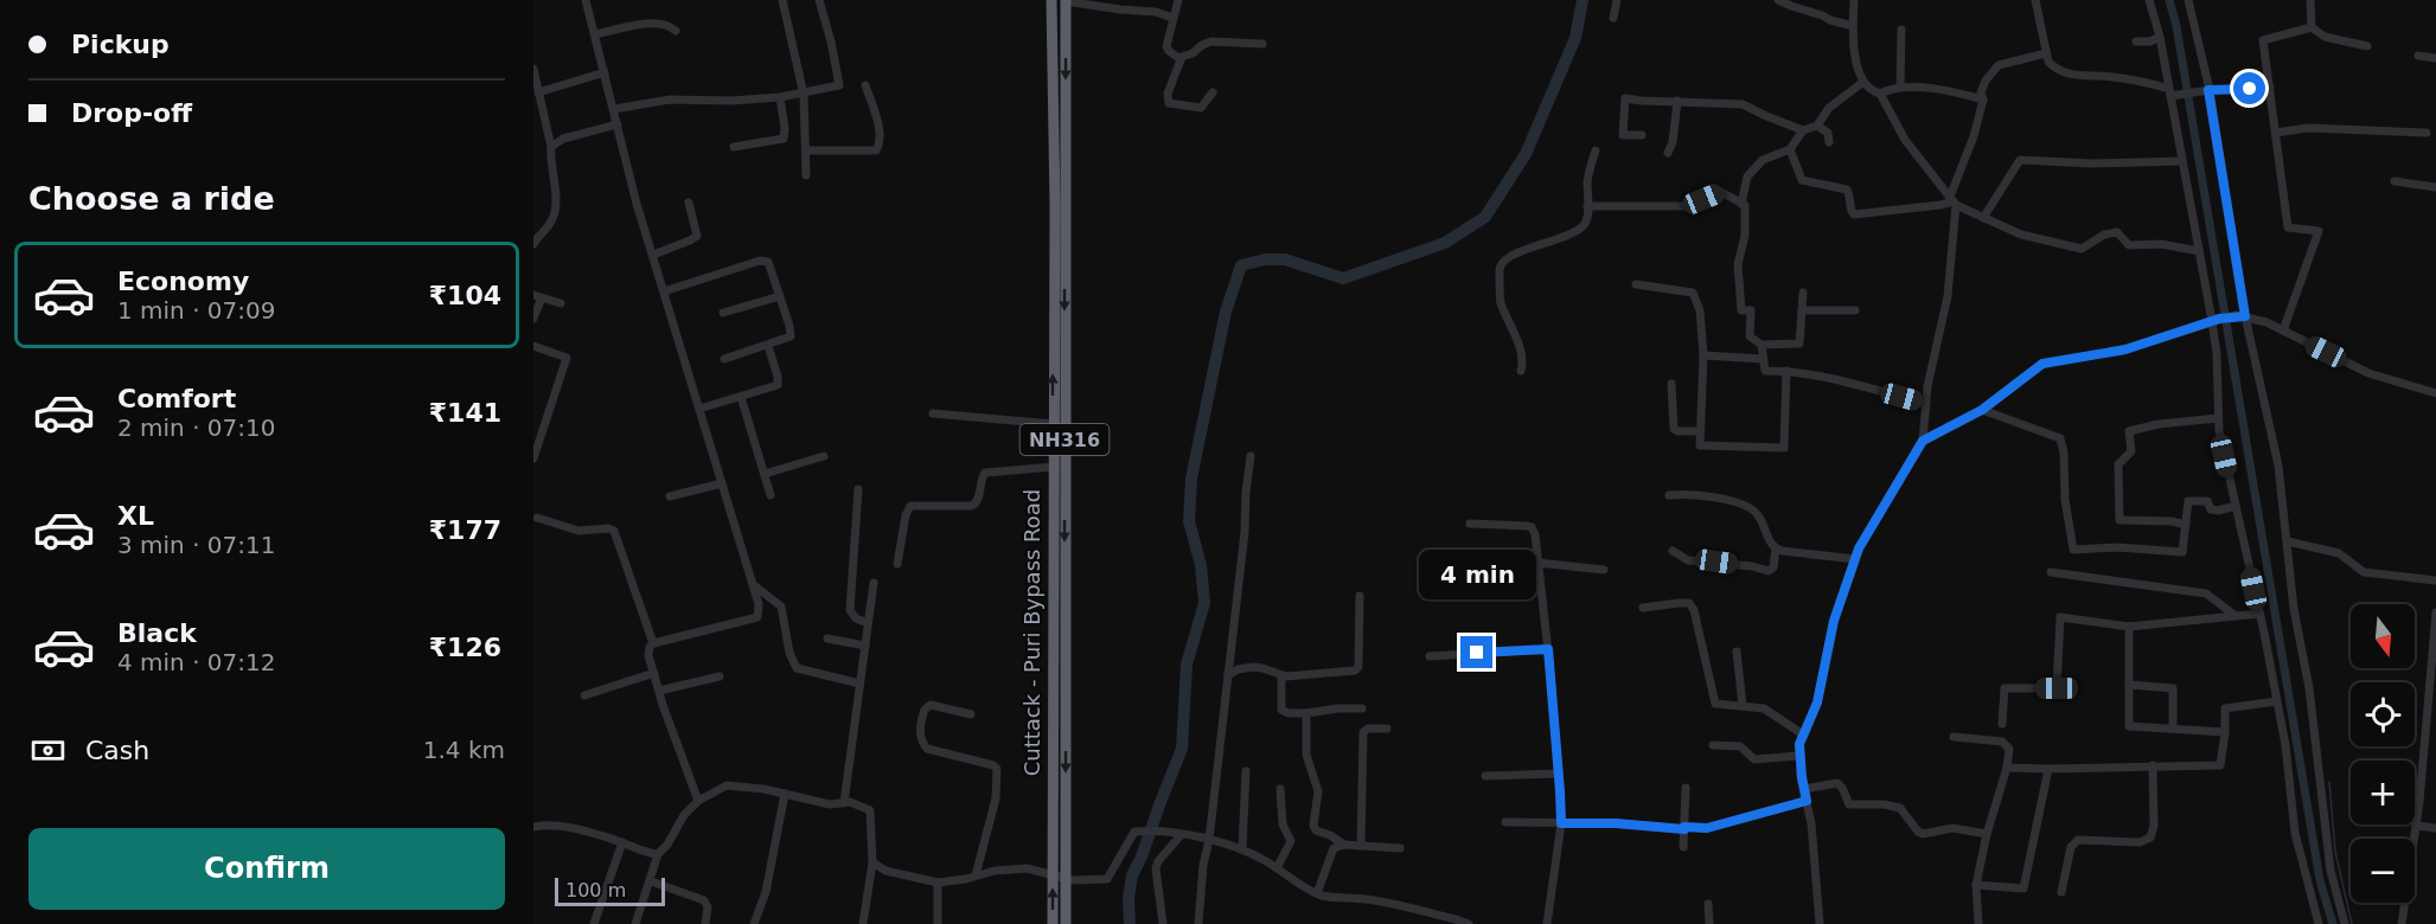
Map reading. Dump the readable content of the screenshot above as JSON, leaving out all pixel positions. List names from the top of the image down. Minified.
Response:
{"streets":{"highway":["NH316","Cuttack - Puri Bypass Road"]},"scale_bar":"100 m","north":"bottom","page":{"banner":["Pickup","Drop-off"],"heading":"Choose a ride","list":[{"name":"Economy","note":"1 min · 07:09","value":"₹104"},{"name":"Comfort","note":"2 min · 07:10","value":"₹141"},{"name":"XL","note":"3 min · 07:11","value":"₹177"},{"name":"Black","note":"4 min · 07:12","value":"₹126"}],"bubble":"4 min","map_buttons":["+","−"],"pay":["Cash","1.4 km"],"buttons":"Confirm","scale":"100 m"}}
